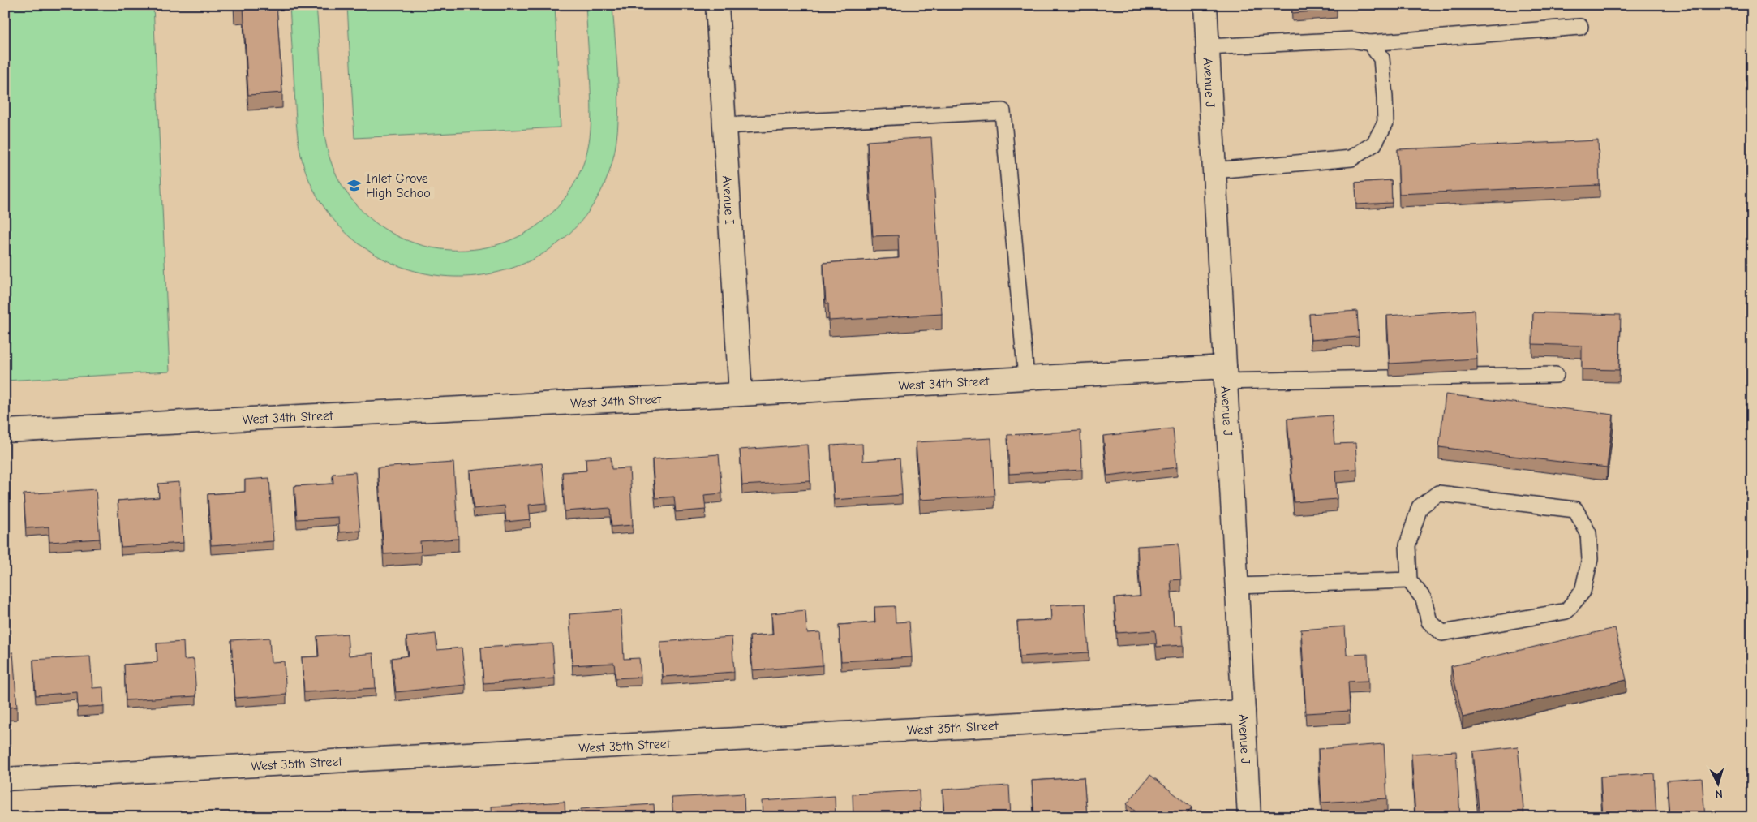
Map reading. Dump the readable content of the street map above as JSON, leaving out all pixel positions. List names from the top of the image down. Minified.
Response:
{"streets":{"street":["Avenue J","Avenue I","West 34th Street","West 35th Street"]},"crossings":[["Avenue J","West 34th Street"],["Avenue J","West 35th Street"],["Avenue I","West 34th Street"]],"places":{"school or university":["Inlet Grove High School"]},"north":"bottom"}
